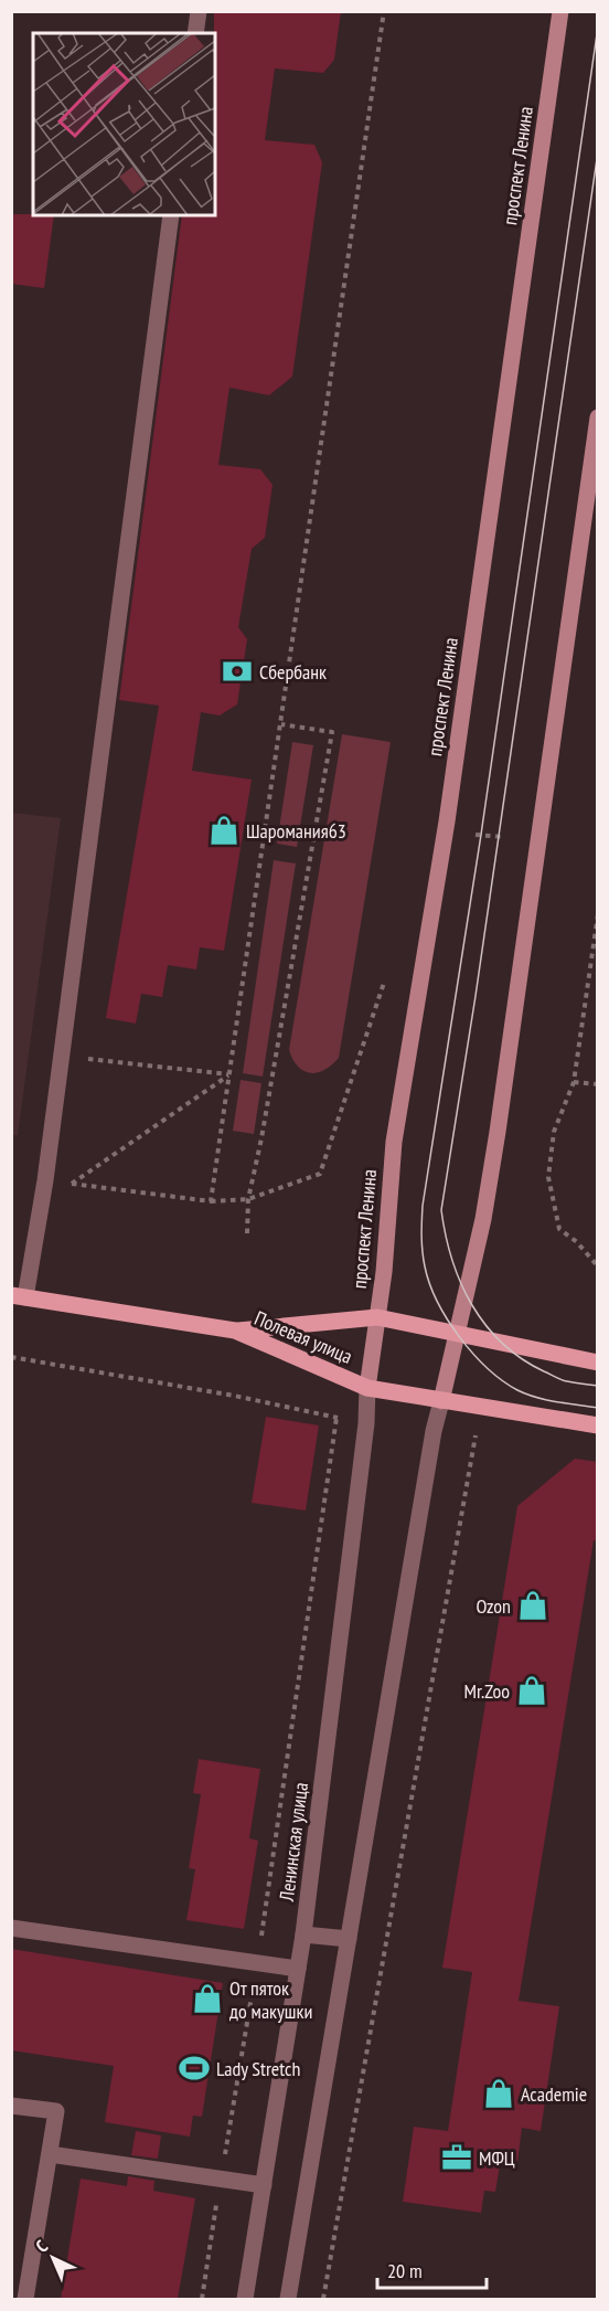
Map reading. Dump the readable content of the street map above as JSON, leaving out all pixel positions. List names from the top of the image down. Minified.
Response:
{"streets":{"main road":["проспект Ленина","Полевая улица"],"street":["Ленинская улица"]},"crossings":[["проспект Ленина","Полевая улица"],["проспект Ленина","Ленинская улица"],["Полевая улица","Ленинская улица"]],"places":{"bank":["Сбербанк"],"shop":["Шаромания63","Ozon","Mr.Zoo","От пяток до макушки","Academie"],"sports":["Lady Stretch"],"office":["МФЦ"]},"scale_bar":"20 m","north":"top left"}
